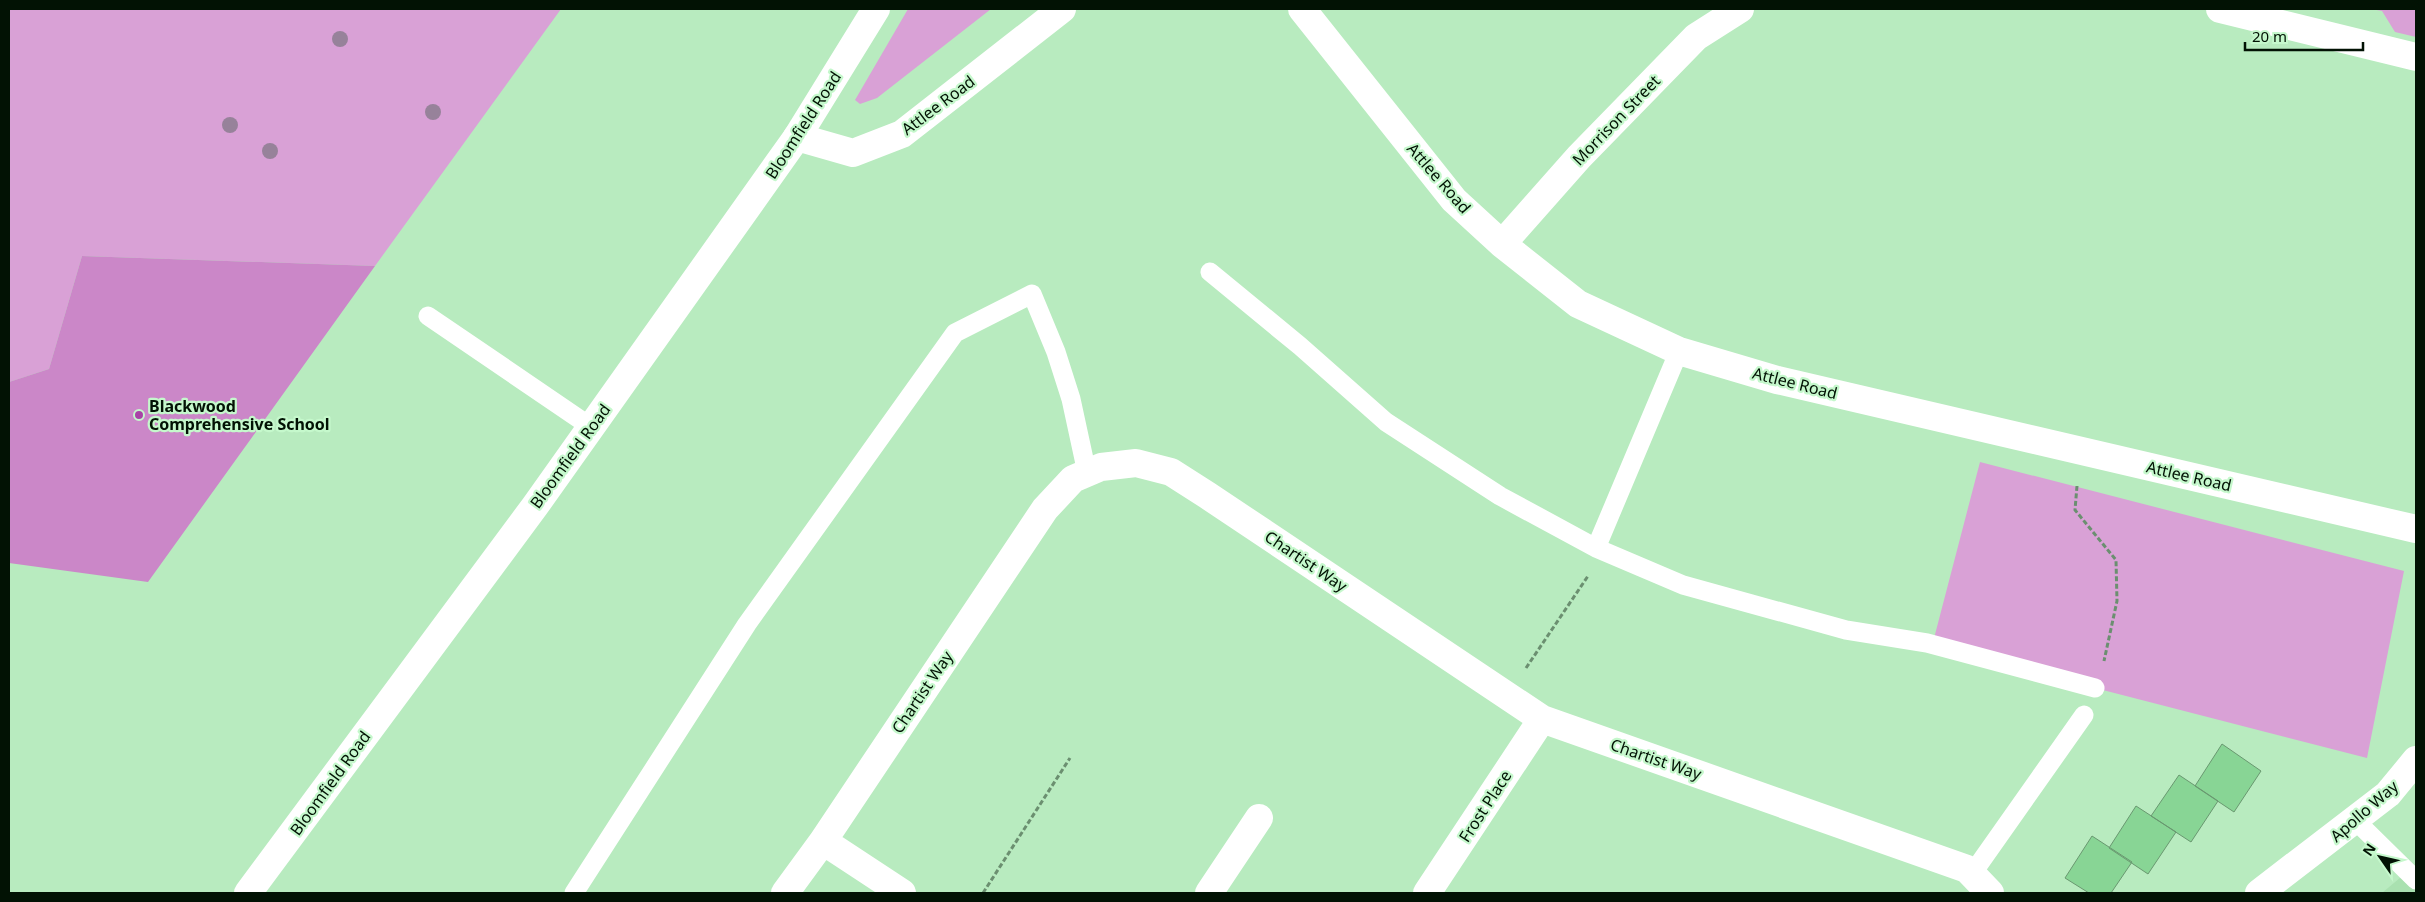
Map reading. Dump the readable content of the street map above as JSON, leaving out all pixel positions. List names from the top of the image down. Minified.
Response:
{"streets":{"street":["Attlee Road","Morrison Street","Bloomfield Road","Chartist Way","Frost Place","Apollo Way"]},"crossings":[["Attlee Road","Morrison Street"],["Attlee Road","Bloomfield Road"],["Chartist Way","Frost Place"]],"places":["Blackwood Comprehensive School"],"scale_bar":"20 m","north":"top left"}
